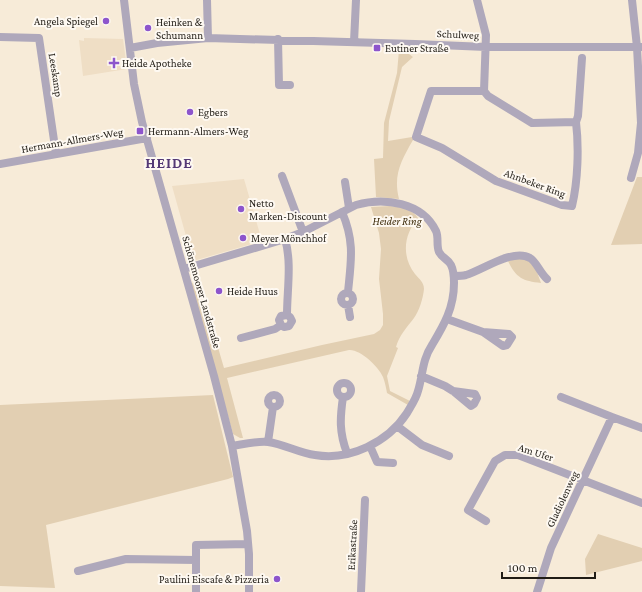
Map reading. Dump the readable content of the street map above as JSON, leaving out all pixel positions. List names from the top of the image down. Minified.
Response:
{"streets":{"street":["Schulweg","Leeskamp","Hermann-Allmers-Weg","Ahnbeker Ring","Schönemoorer Landstraße","Am Ufer","Gladiolenweg","Erikastraße"]},"crossings":[["Schulweg","Schönemoorer Landstraße"],["Leeskamp","Hermann-Allmers-Weg"],["Hermann-Allmers-Weg","Schönemoorer Landstraße"],["Am Ufer","Gladiolenweg"]],"districts":["HEIDE"],"parks":["Heider Ring"],"places":{"other":["Angela Spiegel","Heinken & Schumann","Egbers","Netto Marken-Discount","Meyer Mönchhof","Heide Huus","Paulini Eiscafe & Pizzeria"],"transit":["Eutiner Straße","Hermann-Almers-Weg"],"health":["Heide Apotheke"]},"scale_bar":"100 m"}
